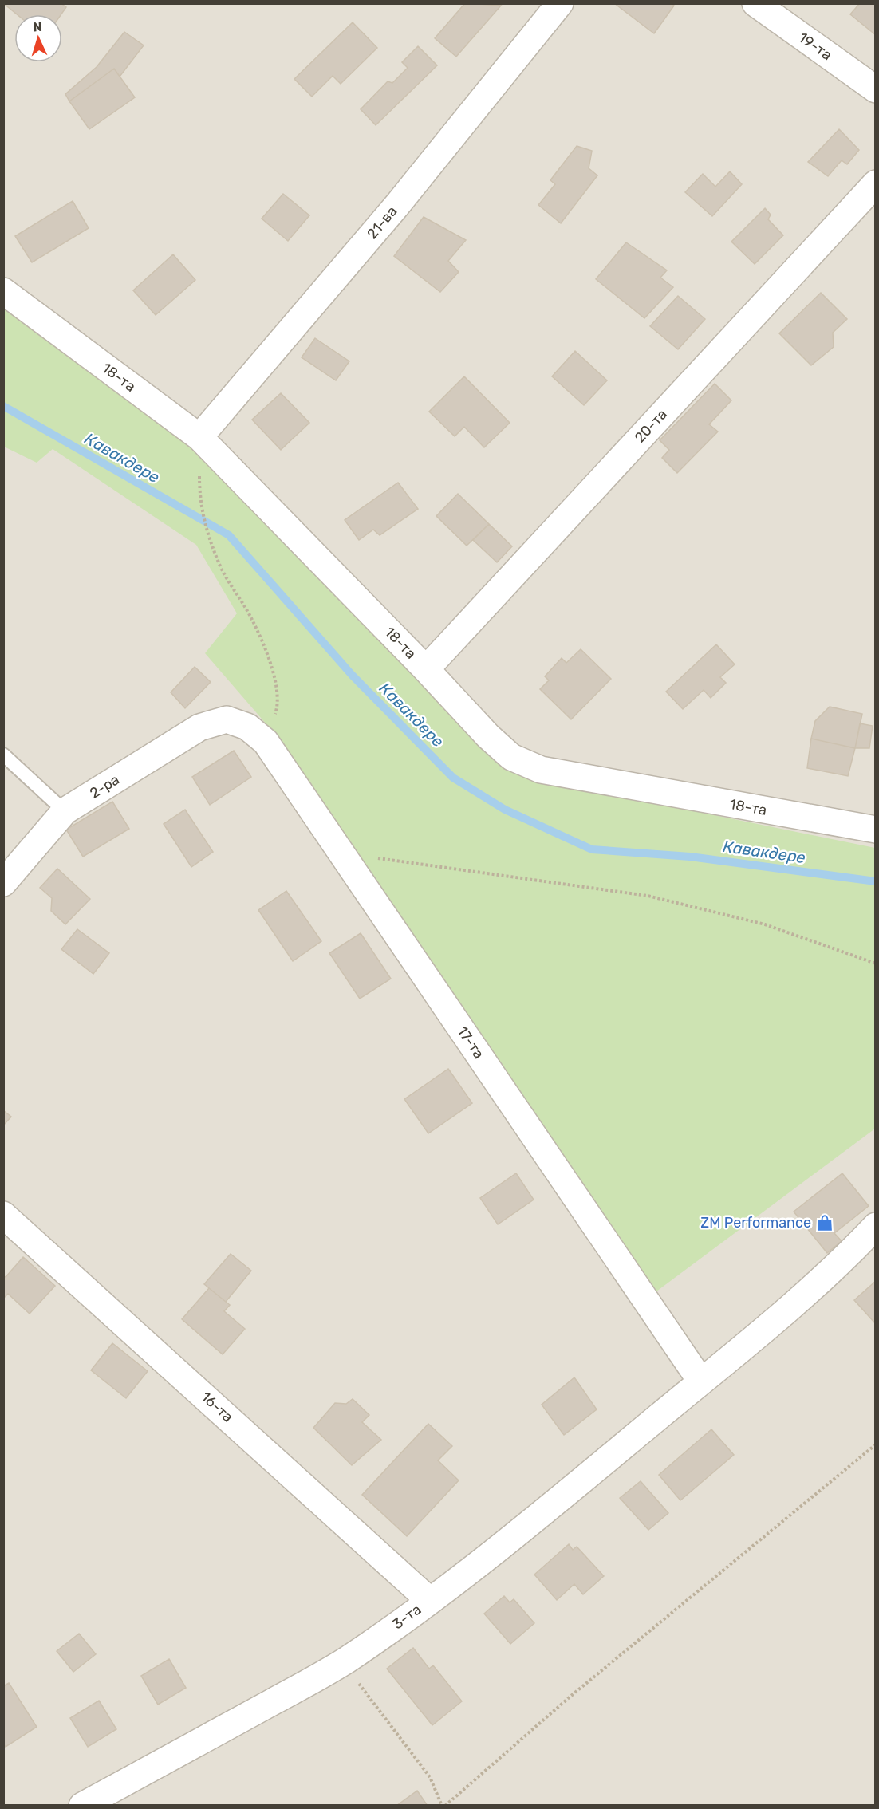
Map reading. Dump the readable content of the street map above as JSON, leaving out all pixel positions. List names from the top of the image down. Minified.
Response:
{"streets":{"street":["19-та","21-ва","18-та","20-та","2-ра","17-та","16-та","3-та"]},"crossings":[["21-ва","18-та"],["18-та","20-та"],["2-ра","17-та"],["17-та","3-та"],["16-та","3-та"]],"water":["Кавакдере"],"places":{"shop":["ZM Performance"]},"north":"top"}
